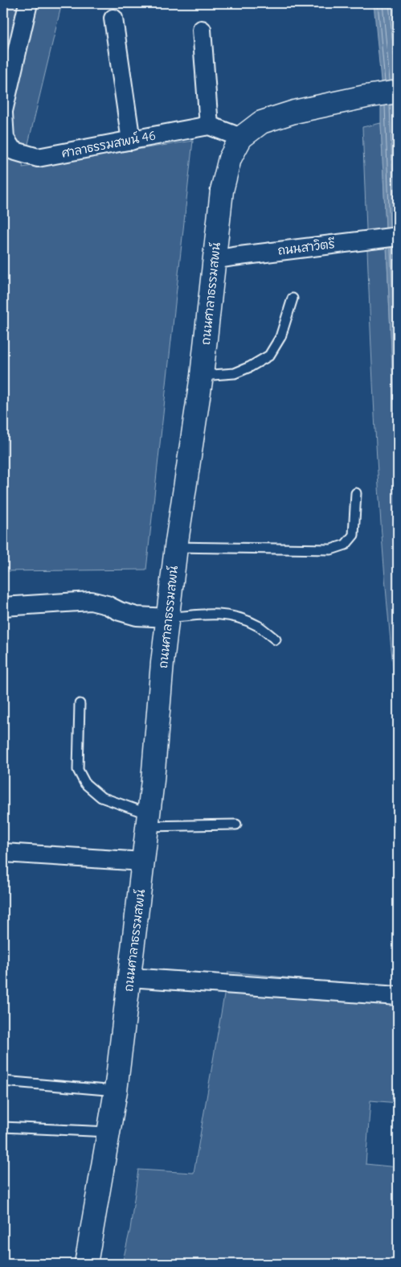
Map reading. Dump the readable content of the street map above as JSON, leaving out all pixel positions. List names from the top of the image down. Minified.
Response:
{"streets":{"street":["ศาลาธรรมสพน์ 46","ถนนสาวิตรี","ถนนศาลาธรรมสพน์"]},"crossings":[["ถนนสาวิตรี","ถนนศาลาธรรมสพน์"]]}
